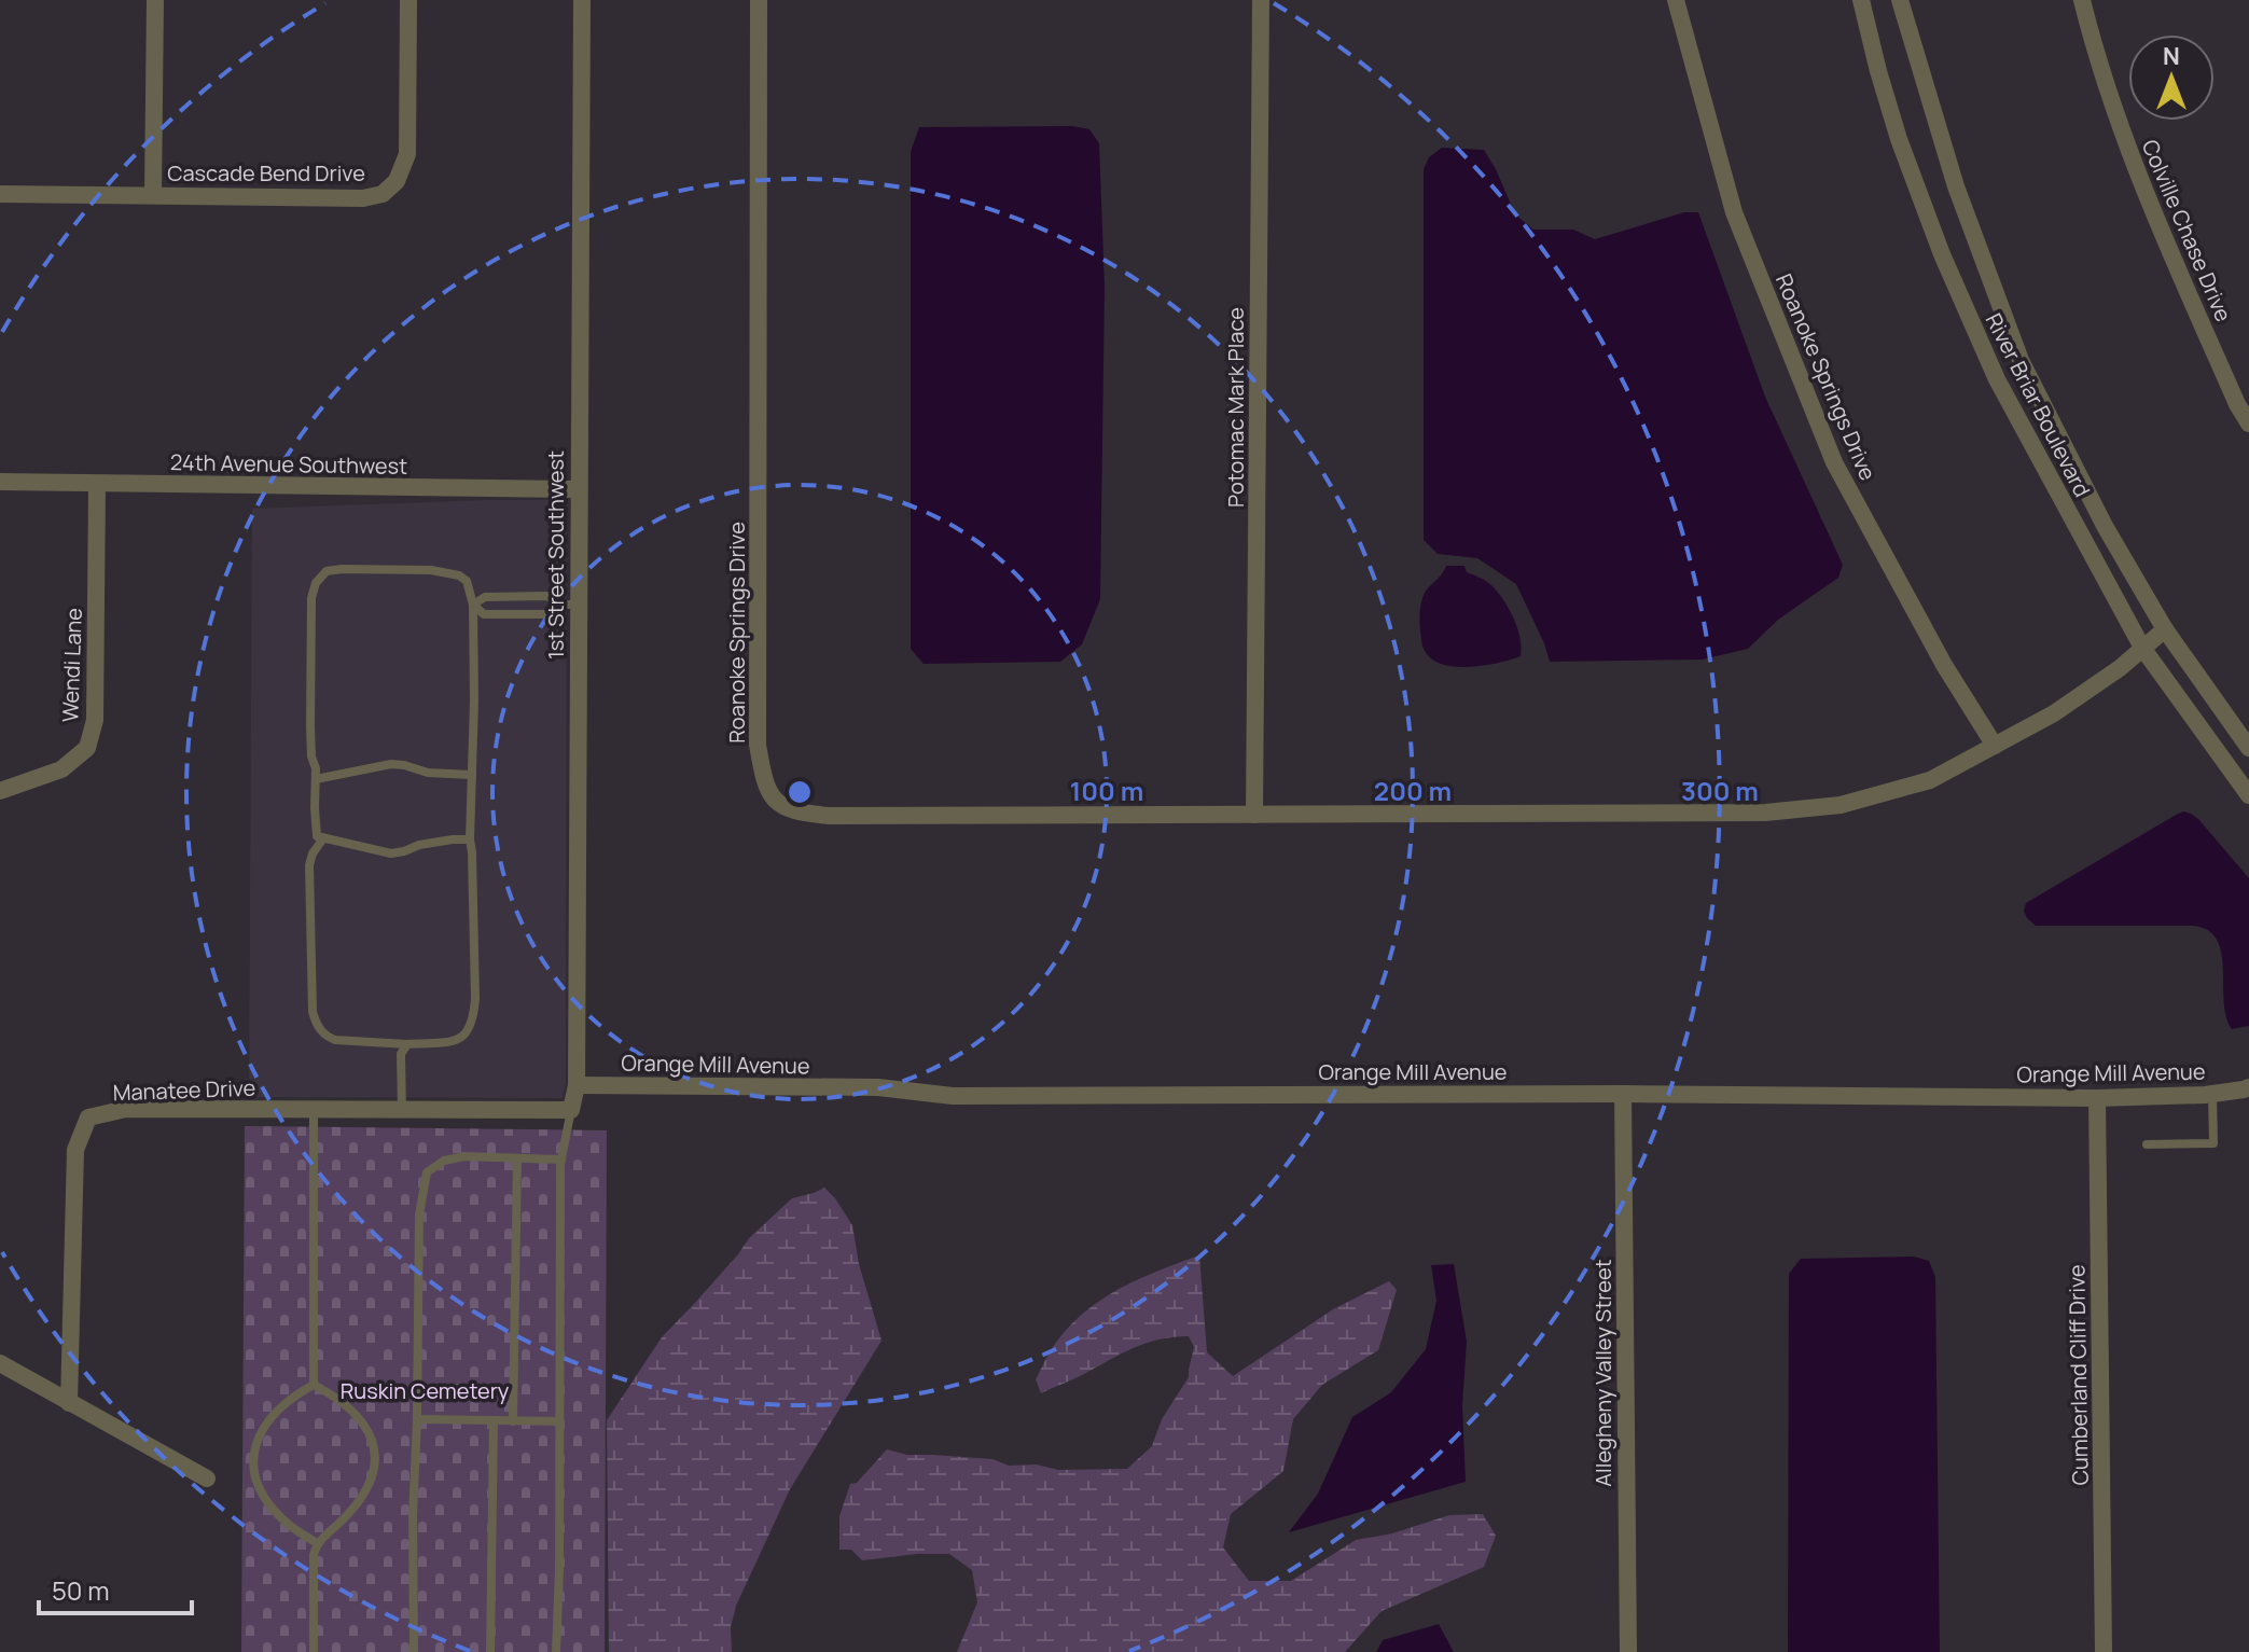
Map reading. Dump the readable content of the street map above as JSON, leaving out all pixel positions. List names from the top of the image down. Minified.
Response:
{"streets":{"street":["Cascade Bend Drive","Colville Chase Drive","Roanoke Springs Drive","River Briar Boulevard","Potomac Mark Place","24th Avenue Southwest","1st Street Southwest","Wendi Lane","Orange Mill Avenue","Manatee Drive","Allegheny Valley Street","Cumberland Cliff Drive"]},"crossings":[["Roanoke Springs Drive","River Briar Boulevard"],["Roanoke Springs Drive","Potomac Mark Place"],["24th Avenue Southwest","1st Street Southwest"],["24th Avenue Southwest","Wendi Lane"],["1st Street Southwest","Orange Mill Avenue"],["1st Street Southwest","Manatee Drive"],["Orange Mill Avenue","Allegheny Valley Street"],["Orange Mill Avenue","Cumberland Cliff Drive"]],"parks":["Ruskin Cemetery"],"scale_bar":"50 m","north":"top","rings":["100 m","200 m","300 m"]}
